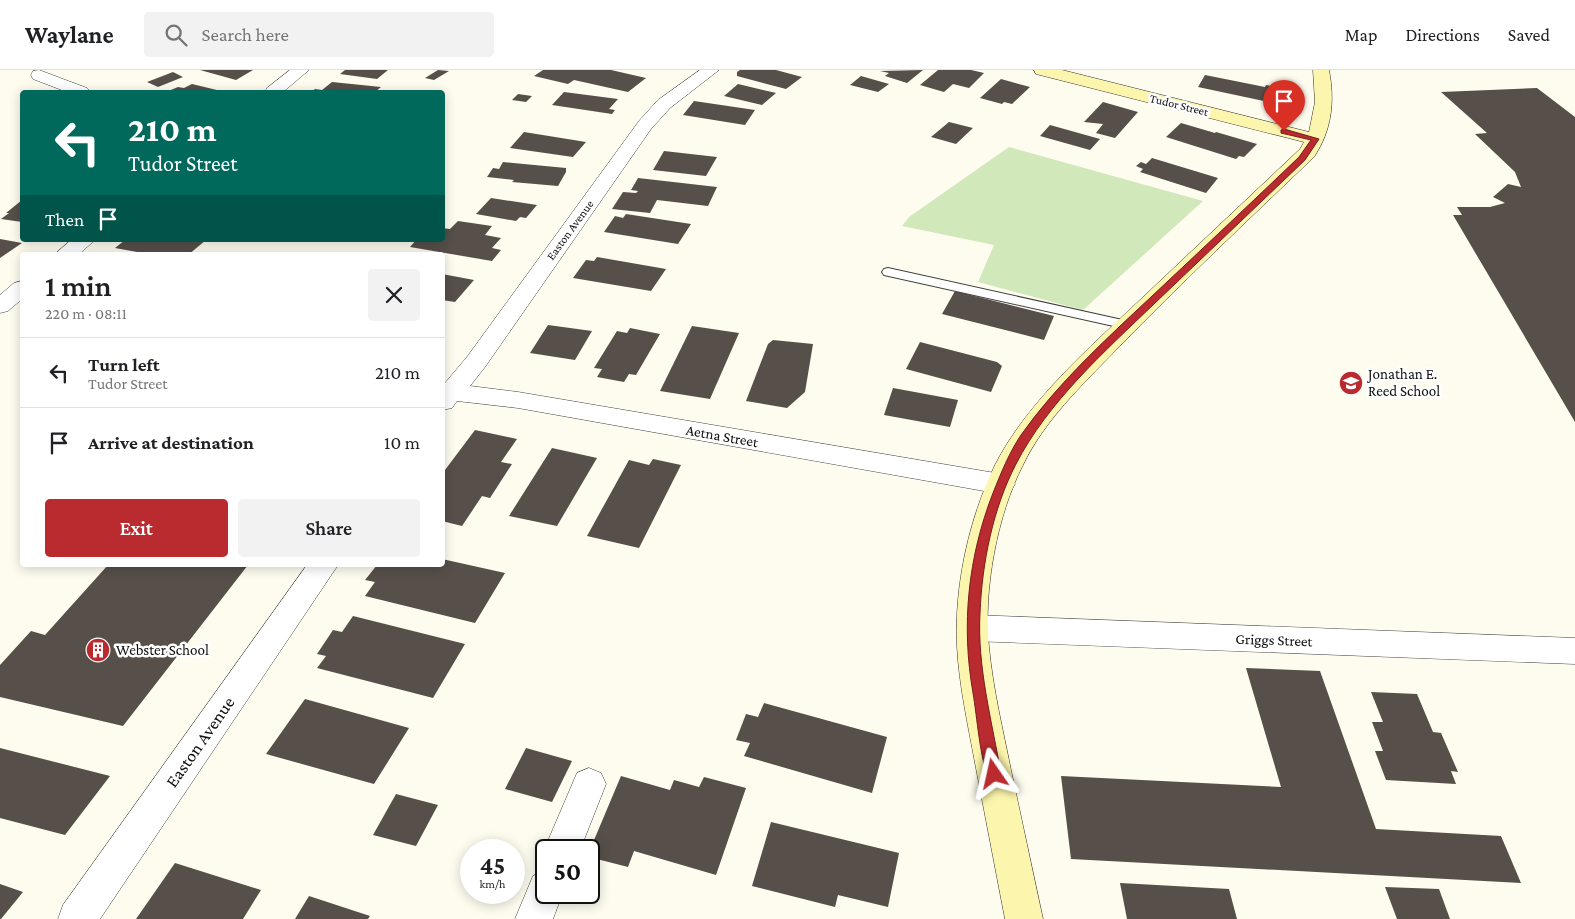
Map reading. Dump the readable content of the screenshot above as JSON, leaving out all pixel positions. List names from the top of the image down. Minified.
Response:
{"streets":{"main road":["Tudor Street"],"street":["Easton Avenue","Aetna Street","Griggs Street"]},"crossings":[["Easton Avenue","Aetna Street"]],"places":{"school or university":["Jonathan E. Reed School"],"building":["Webster School"]},"page":{"header":"Waylane","search":"Search here","nav":["Map","Directions","Saved"],"turn":["210 m","Tudor Street"],"then":"Then","heading":["1 min","220 m · 08:11"],"list":[{"name":"Turn left","note":"Tudor Street","value":"210 m"},{"name":"Arrive at destination","value":"10 m"}],"buttons":["Exit","Share"],"speed":"45 km/h","limit":"50"}}
